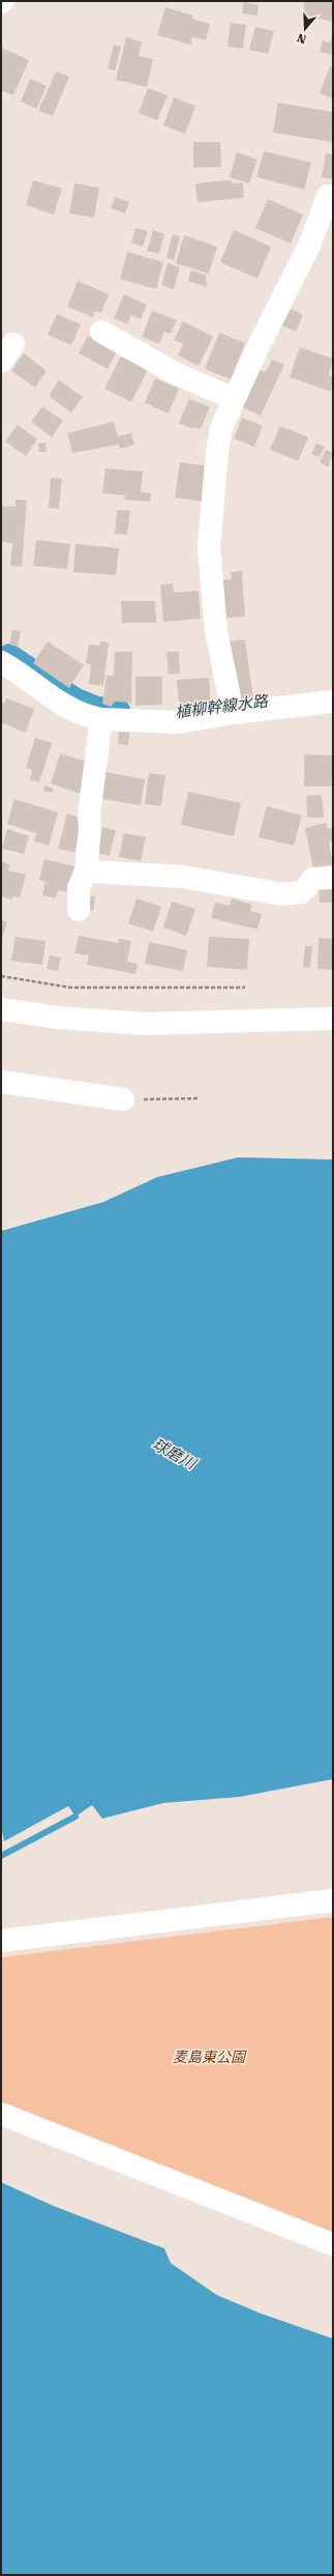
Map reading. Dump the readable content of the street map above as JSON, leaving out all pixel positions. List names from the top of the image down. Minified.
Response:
{"water":["植柳幹線水路","球磨川"],"parks":["麦島東公園"],"north":"bottom"}
